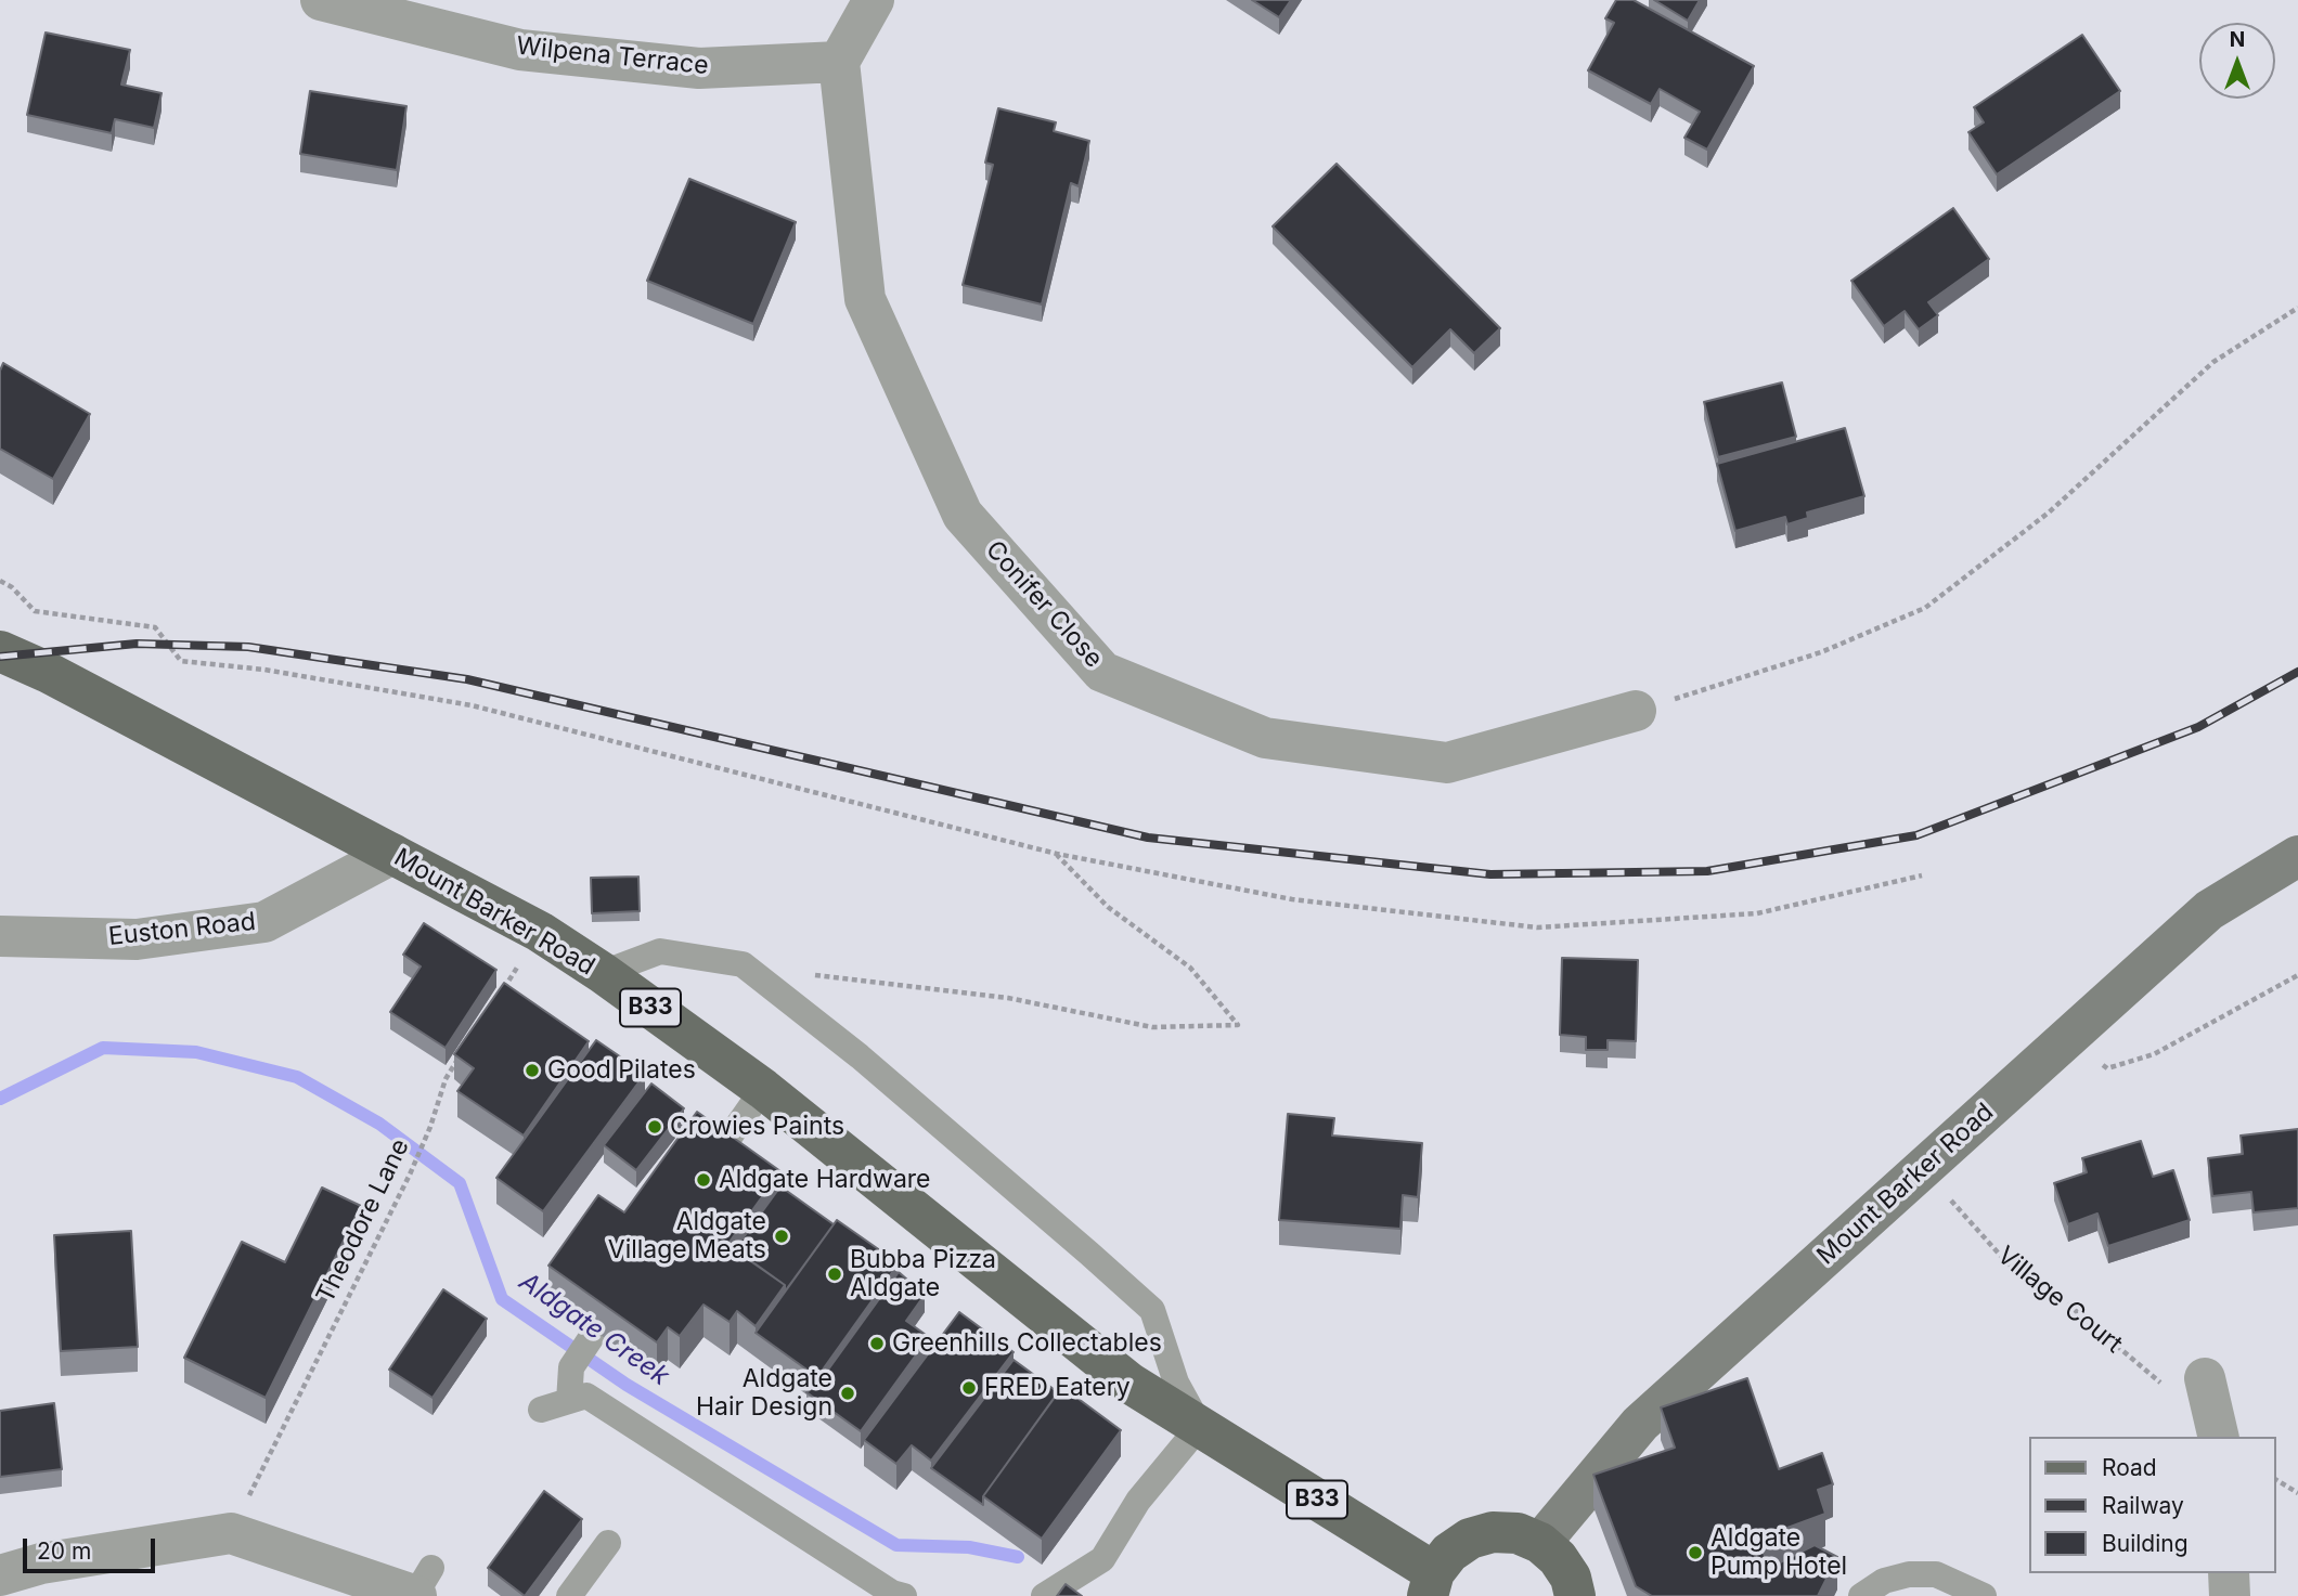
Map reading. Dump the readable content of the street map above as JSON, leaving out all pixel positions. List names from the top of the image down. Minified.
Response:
{"streets":{"main road":["Mount Barker Road","B33"],"street":["Wilpena Terrace","Conifer Close","Euston Road"],"path":["Theodore Lane","Village Court"]},"crossings":[["Wilpena Terrace","Conifer Close"],["Mount Barker Road","Euston Road"],["Mount Barker Road","B33"],["Mount Barker Road","Village Court"]],"water":["Aldgate Creek"],"places":["Good Pilates","Crowies Paints","Aldgate Hardware","Aldgate Village Meats","Bubba Pizza Aldgate","Greenhills Collectables","FRED Eatery","Aldgate Hair Design","Aldgate Pump Hotel"],"legend":["Road","Railway","Building"],"scale_bar":"20 m","north":"top"}
